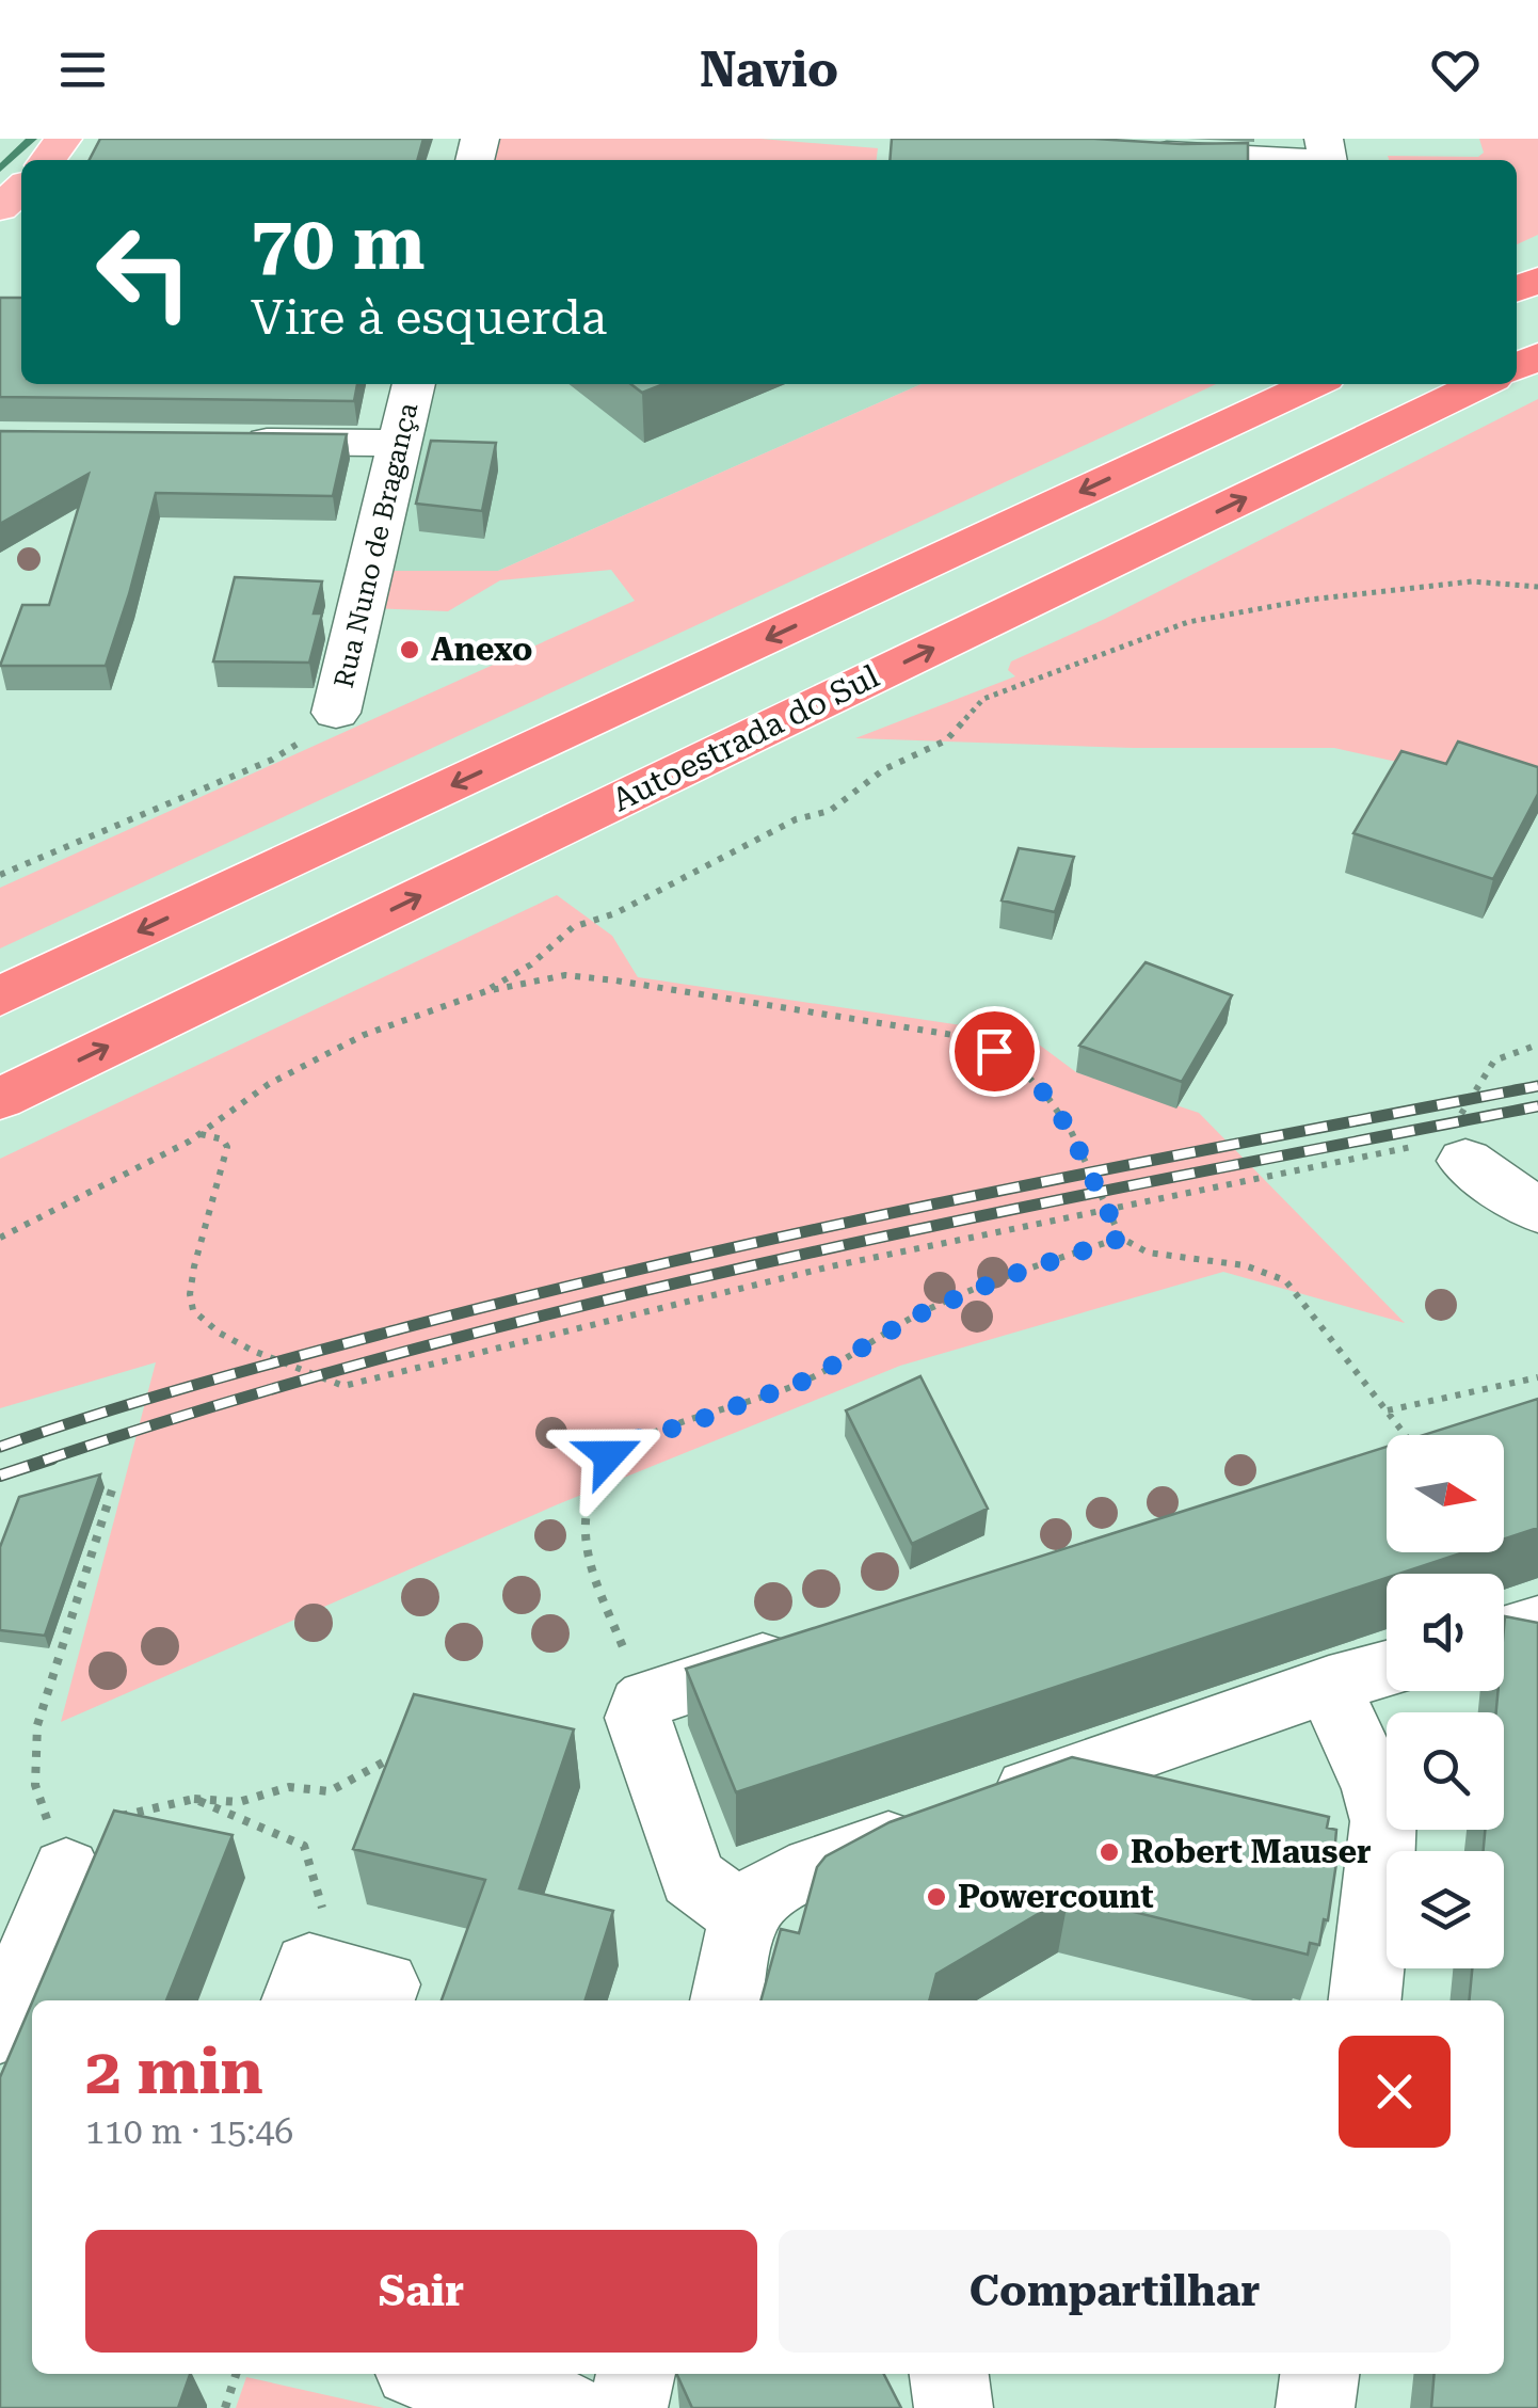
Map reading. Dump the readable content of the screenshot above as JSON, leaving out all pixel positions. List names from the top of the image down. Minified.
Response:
{"streets":{"highway":["Autoestrada do Sul"],"street":["Rua Nuno de Bragança"]},"places":["Anexo","Robert Mauser","Powercount"],"north":"right","page":{"header":"Navio","turn":["70 m","Vire à esquerda"],"heading":["2 min","110 m · 15:46"],"buttons":["Sair","Compartilhar"]}}
